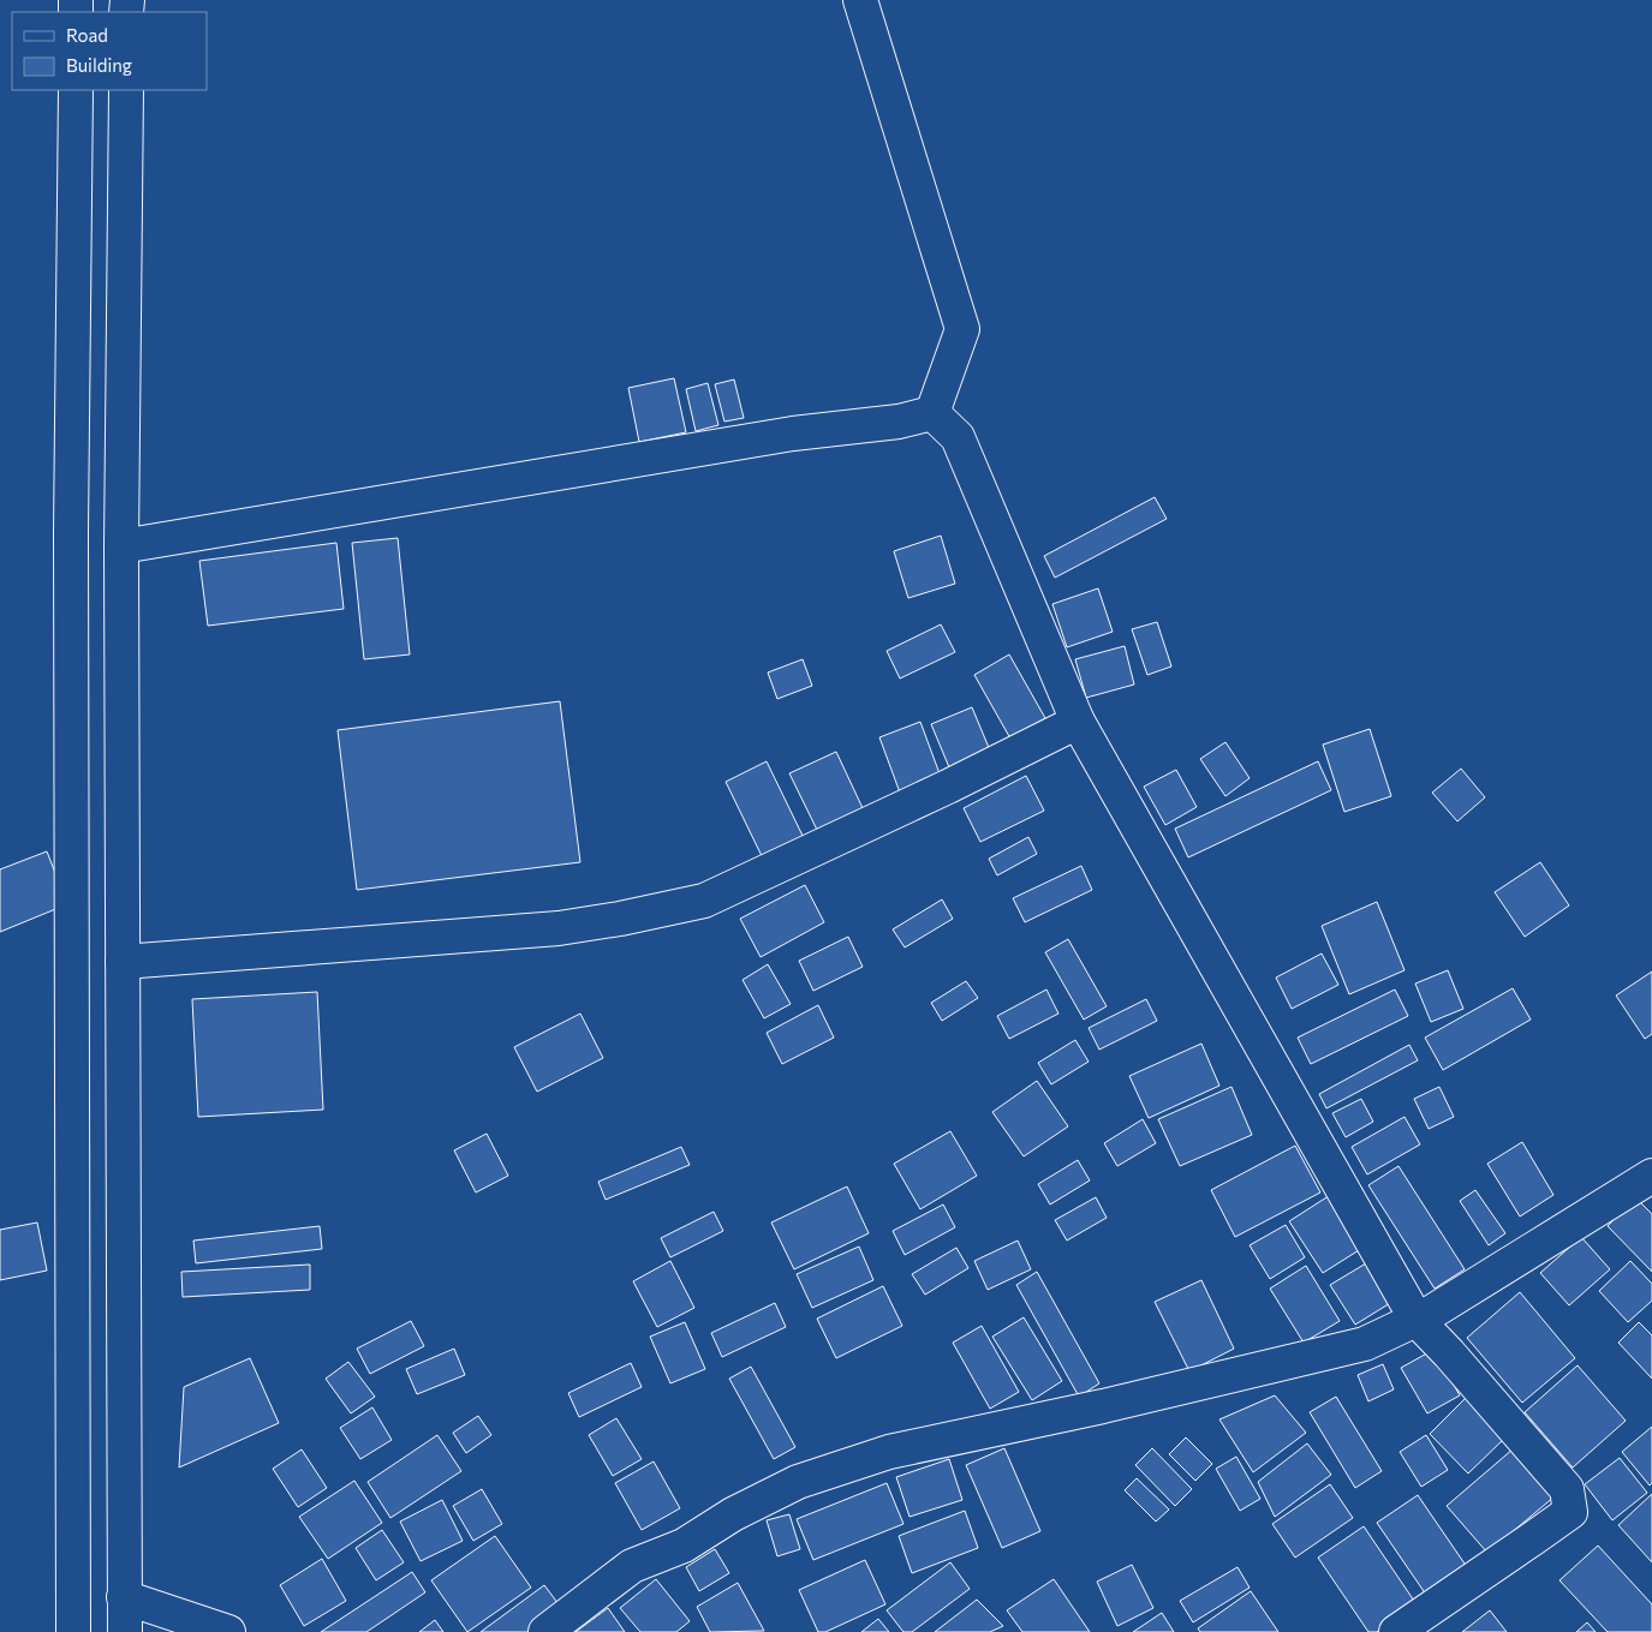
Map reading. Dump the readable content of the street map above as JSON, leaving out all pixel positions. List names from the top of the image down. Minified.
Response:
{"legend":["Road","Building"]}
